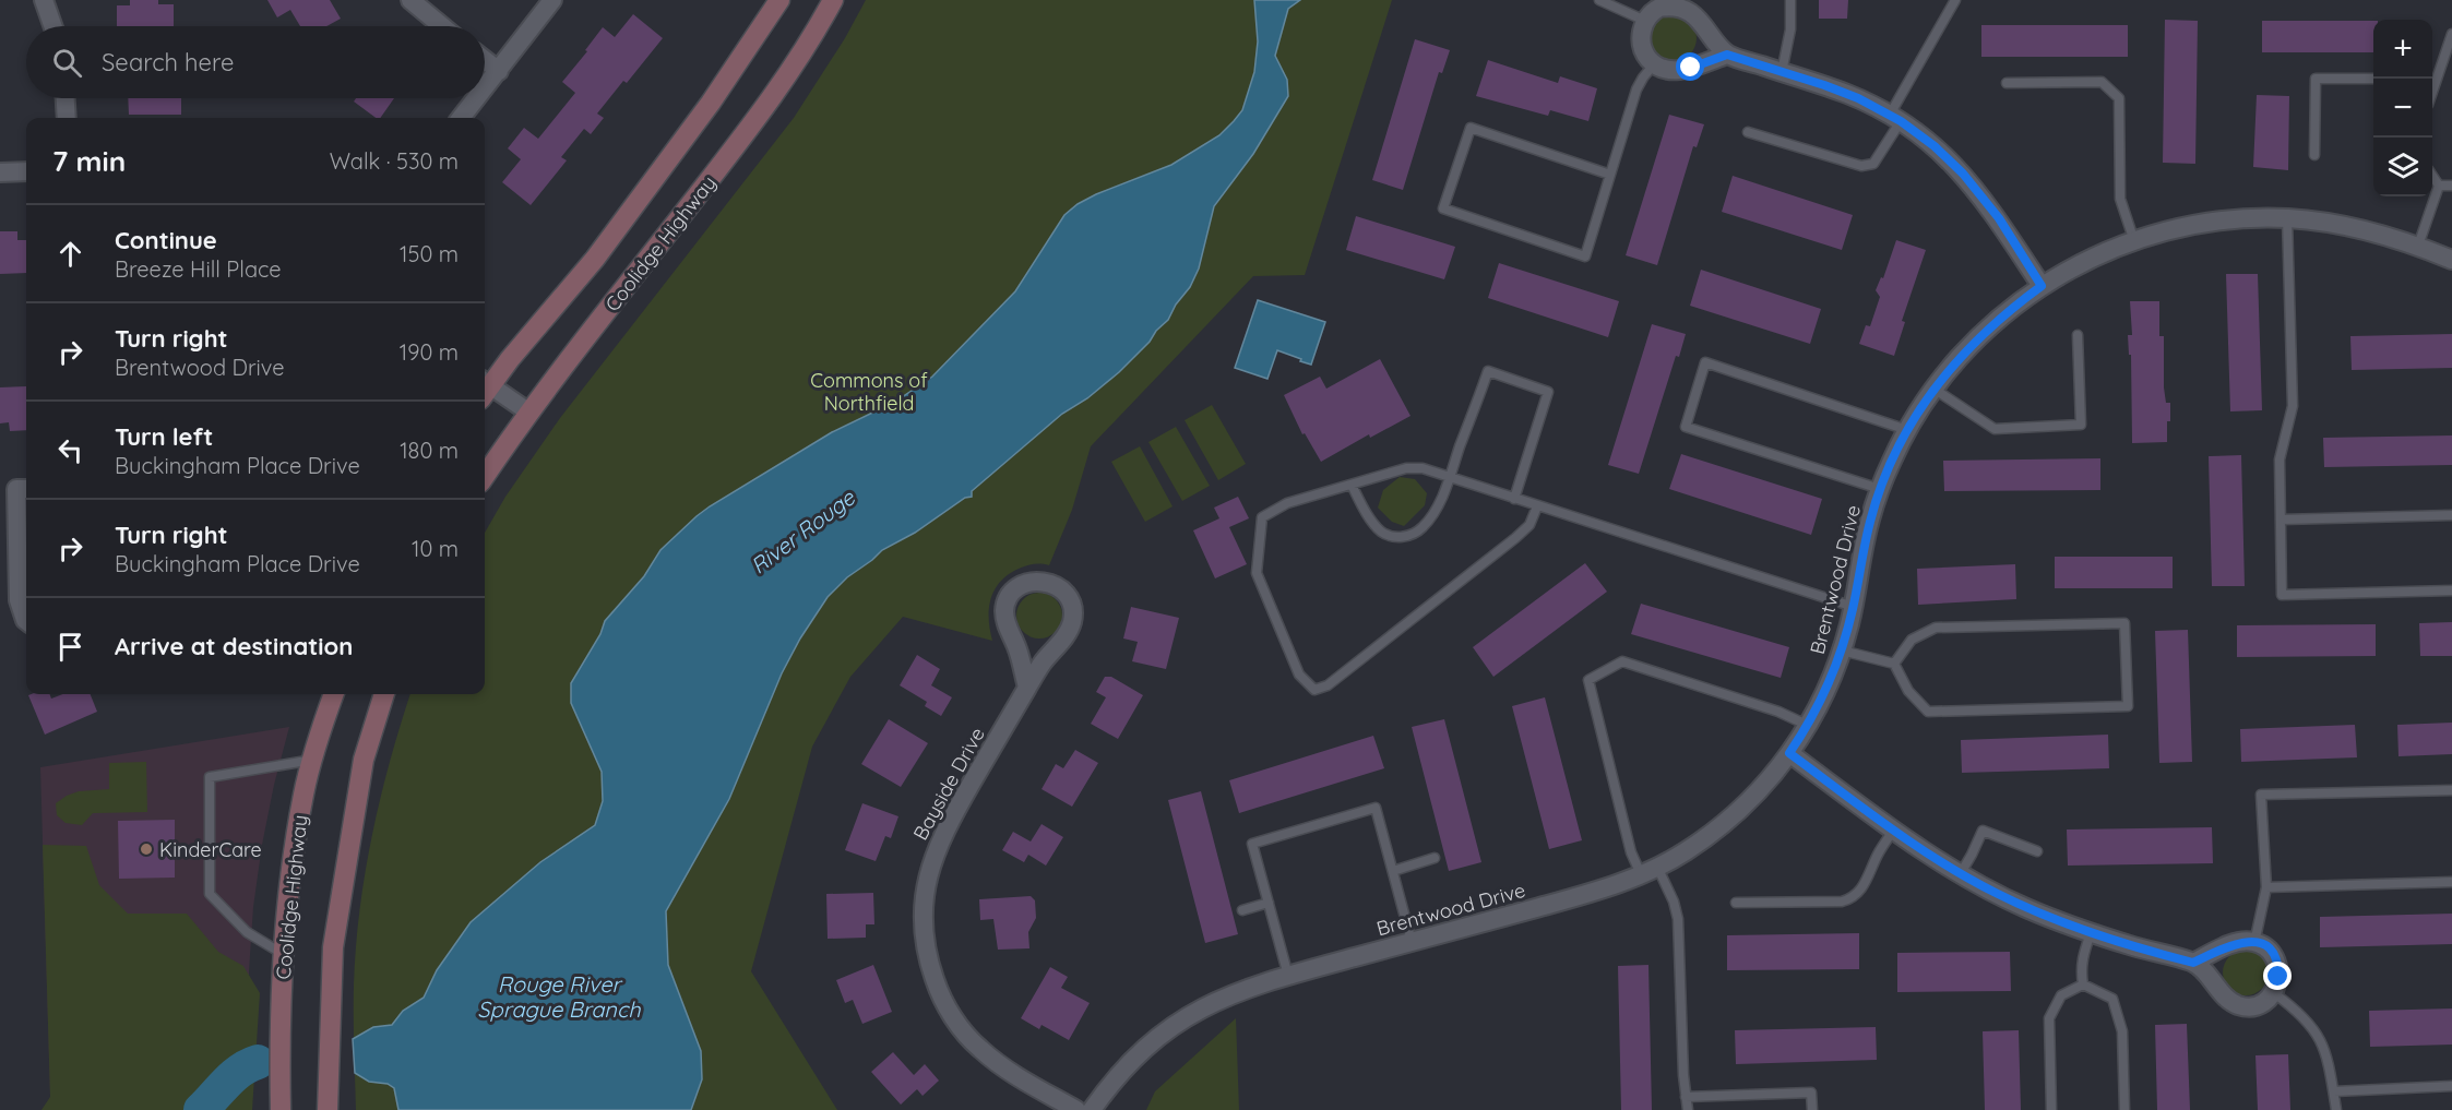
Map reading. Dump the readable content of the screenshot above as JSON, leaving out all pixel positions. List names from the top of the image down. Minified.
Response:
{"streets":{"main road":["Coolidge Highway"],"street":["Brentwood Drive","Bayside Drive"]},"water":["River Rouge","Rouge River Sprague Branch"],"parks":["Commons of Northfield"],"places":["KinderCare"],"page":{"map_buttons":["+","−"],"search":"Search here","heading":["7 min","Walk · 530 m"],"list":[["Continue","Breeze Hill Place","150 m"],["Turn right","Brentwood Drive","190 m"],["Turn left","Buckingham Place Drive","180 m"],["Turn right","Buckingham Place Drive","10 m"],"Arrive at destination"]}}
